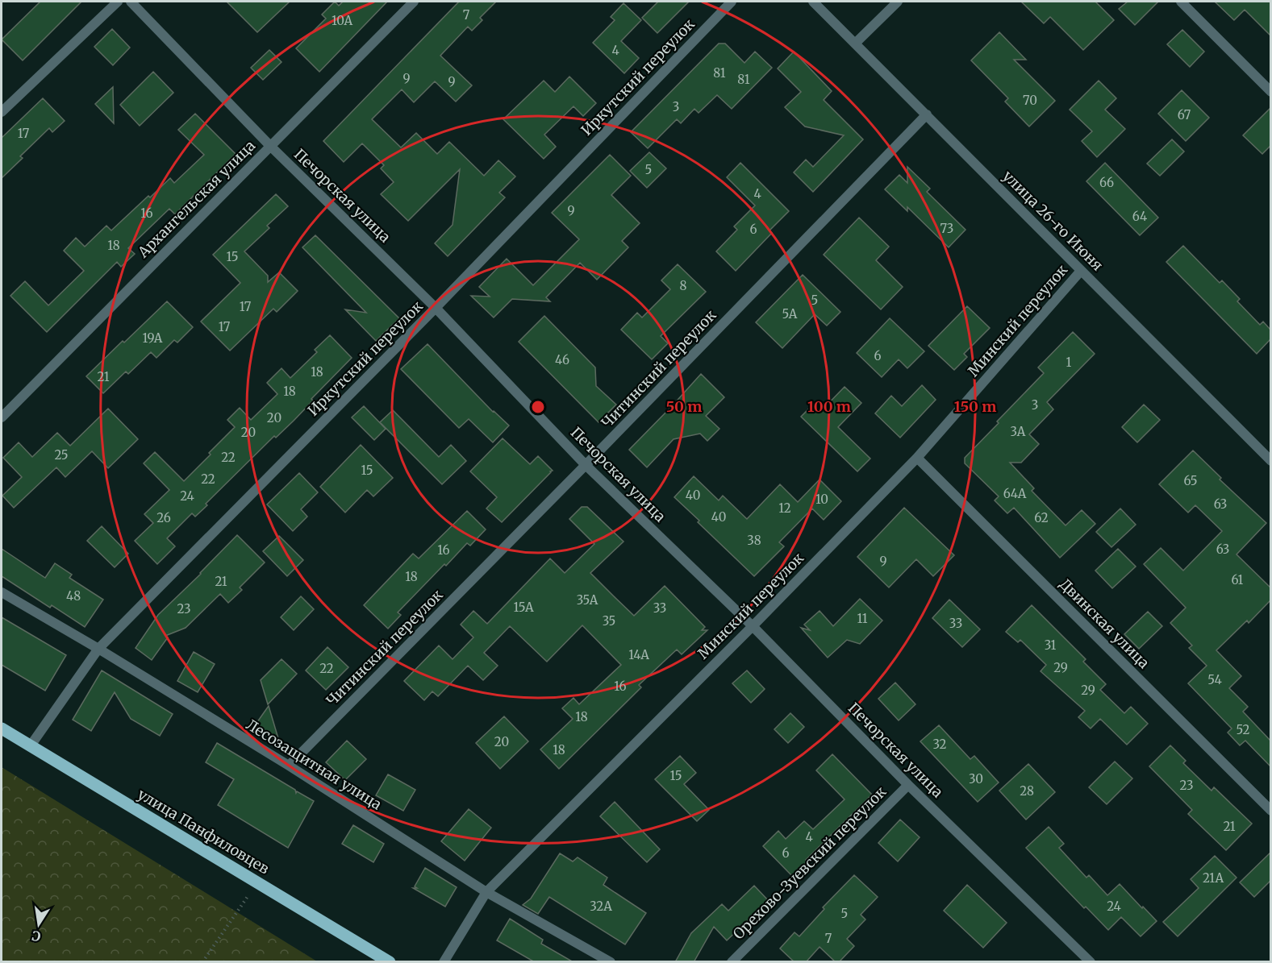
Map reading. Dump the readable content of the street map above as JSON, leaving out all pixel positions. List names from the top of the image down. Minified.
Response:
{"streets":{"main road":["улица Панфиловцев"],"street":["Иркутский переулок","Печорская улица","Архангельская улица","улица 26-го Июня","Минский переулок","Читинский переулок","Двинская улица","Лесозащитная улица","Орехово-Зуевский переулок"]},"crossings":[["Иркутский переулок","Печорская улица"],["Иркутский переулок","Лесозащитная улица"],["Иркутский переулок","улица Панфиловцев"],["Печорская улица","Архангельская улица"],["Печорская улица","Минский переулок"],["Печорская улица","Читинский переулок"],["Печорская улица","Орехово-Зуевский переулок"],["улица 26-го Июня","Минский переулок"],["улица 26-го Июня","Читинский переулок"],["Минский переулок","Двинская улица"],["Минский переулок","Лесозащитная улица"],["Читинский переулок","Лесозащитная улица"]],"house_numbers":["7","10А","4","81","9","81","9","70","3","67","17","5","66","4","9","16","64","73","6","18","15","8","5","17","5А","17","19А","6","46","1","18","21","18","3","20","3А","20","25","22","15","22","65","64А","40","24","10","63","12","40","26","62","38","63","16","9","18","61","21","48","35А","15А","33","23","11","35","33","31","14А","29","22","54","16","29","18","52","20","32","18","15","30","23","28","21","4","6","21А","32А","24","5","7"],"north":"bottom","rings":["50 m","100 m","150 m"]}
